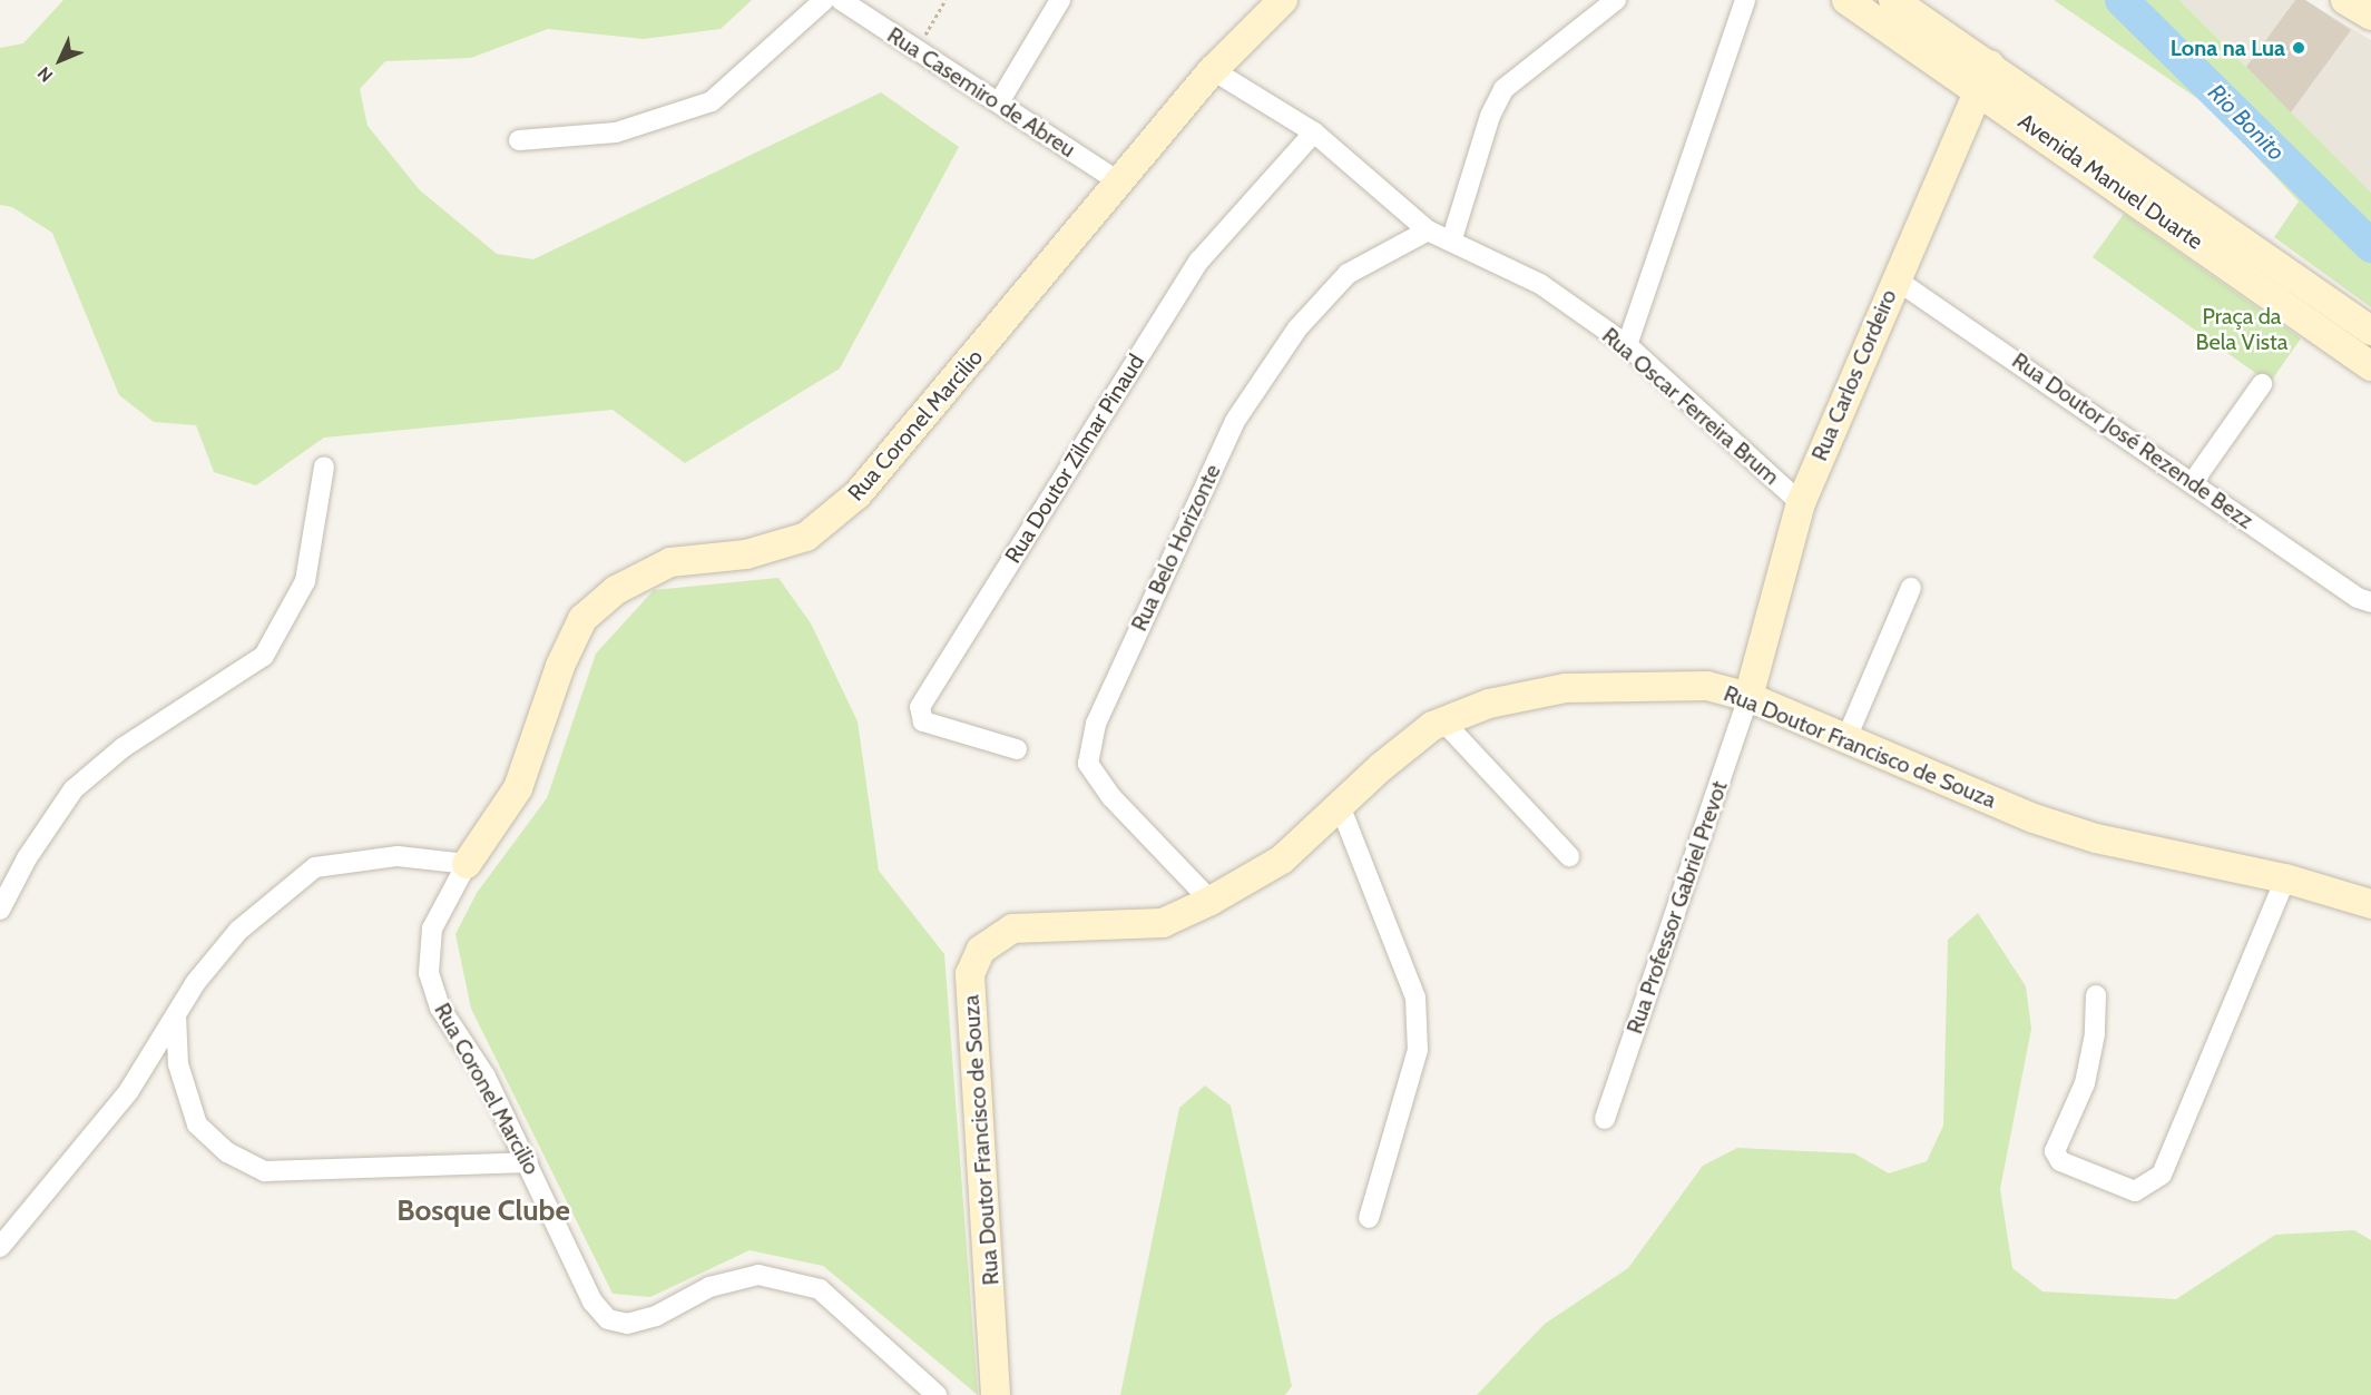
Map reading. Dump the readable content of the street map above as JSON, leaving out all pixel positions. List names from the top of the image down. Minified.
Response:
{"streets":{"street":["Rua Casemiro de Abreu","Avenida Manuel Duarte","Rua Carlos Cordeiro","Rua Oscar Ferreira Brum","Rua Coronel Marcilio","Rua Doutor José Rezende Bezz","Rua Doutor Zilmar Pinaud","Rua Belo Horizonte","Rua Doutor Francisco de Souza","Rua Professor Gabriel Prevot"]},"crossings":[["Rua Casemiro de Abreu","Rua Coronel Marcilio"],["Avenida Manuel Duarte","Rua Carlos Cordeiro"],["Rua Carlos Cordeiro","Rua Oscar Ferreira Brum"],["Rua Carlos Cordeiro","Rua Doutor José Rezende Bezz"],["Rua Carlos Cordeiro","Rua Doutor Francisco de Souza"],["Rua Carlos Cordeiro","Rua Professor Gabriel Prevot"],["Rua Oscar Ferreira Brum","Rua Coronel Marcilio"],["Rua Oscar Ferreira Brum","Rua Doutor Zilmar Pinaud"],["Rua Oscar Ferreira Brum","Rua Belo Horizonte"],["Rua Belo Horizonte","Rua Doutor Francisco de Souza"],["Rua Doutor Francisco de Souza","Rua Professor Gabriel Prevot"]],"districts":["Bosque Clube"],"water":["Rio Bonito"],"parks":["Praça da Bela Vista"],"places":["Lona na Lua"],"north":"bottom left"}
